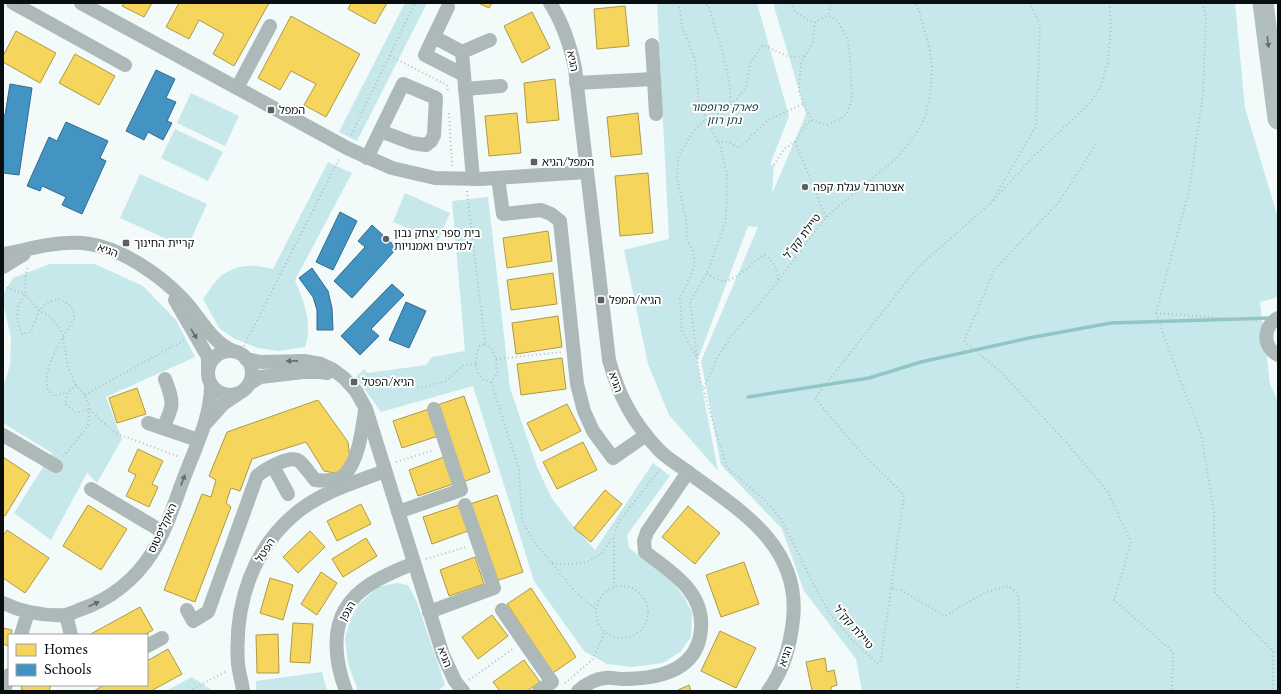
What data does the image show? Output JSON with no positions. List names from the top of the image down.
{
  "streets": {
    "street": [
      "הגיא",
      "האקליפטוס",
      "הפטל",
      "הגפן"
    ],
    "path": ["טיילת קק\"ל"]
  },
  "crossings": [
    ["הגיא", "האקליפטוס"],
    ["הגיא", "הפטל"],
    ["הגיא", "הגפן"]
  ],
  "one_way": ["האקליפטוס"],
  "parks": ["פארק פרופסור נתן רוזן"],
  "places": {
    "transit": [
      "המפל",
      "המפל/הגיא",
      "קריית החינוך",
      "הגיא/המפל",
      "הגיא/הפטל"
    ],
    "other": ["אצטרובל עגלת קפה", "בית ספר יצחק נבון למדעים ואמנויות"]
  },
  "legend": ["Homes", "Schools"]
}
